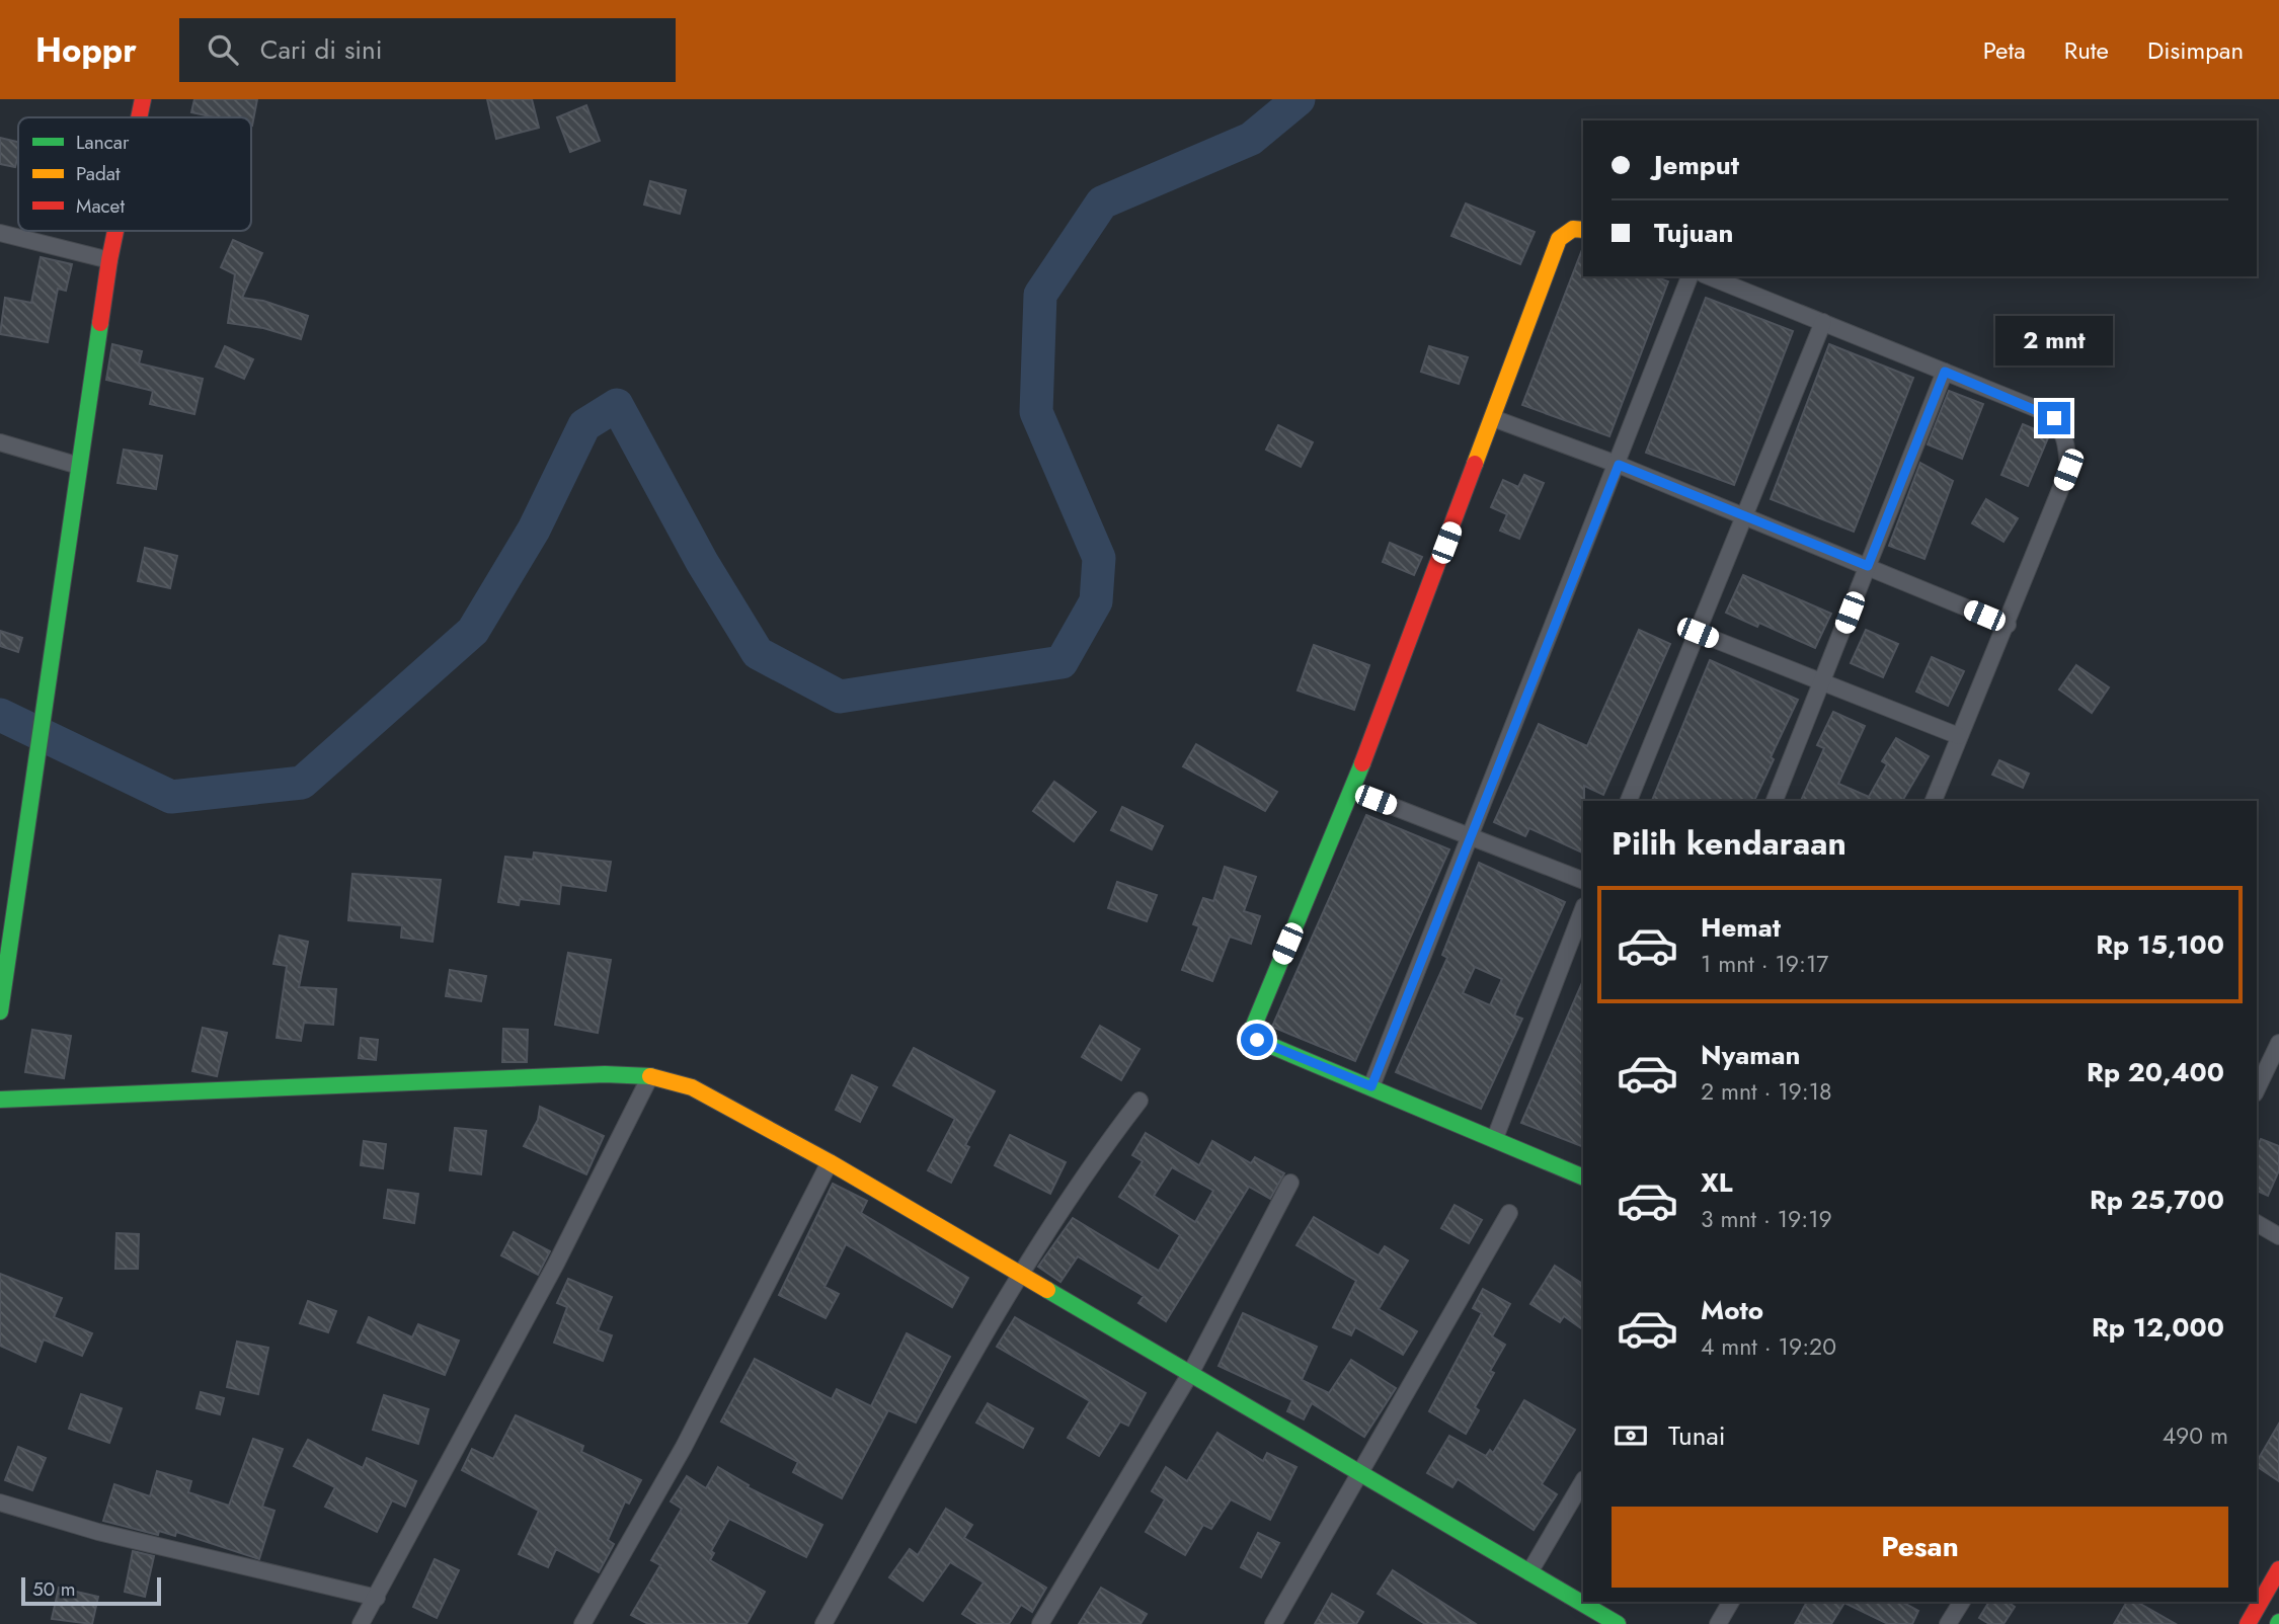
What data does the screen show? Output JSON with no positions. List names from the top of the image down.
{
  "legend": ["Lancar", "Padat", "Macet"],
  "scale_bar": "50 m",
  "page": {
    "header": "Hoppr",
    "search": "Cari di sini",
    "nav": ["Peta", "Rute", "Disimpan"],
    "banner": ["Jemput", "Tujuan"],
    "bubble": "2 mnt",
    "heading": "Pilih kendaraan",
    "list": [
      {
        "name": "Hemat",
        "note": "1 mnt · 19:17",
        "value": "Rp 15,100"
      },
      {
        "name": "Nyaman",
        "note": "2 mnt · 19:18",
        "value": "Rp 20,400"
      },
      {
        "name": "XL",
        "note": "3 mnt · 19:19",
        "value": "Rp 25,700"
      },
      {
        "name": "Moto",
        "note": "4 mnt · 19:20",
        "value": "Rp 12,000"
      }
    ],
    "pay": ["Tunai", "490 m"],
    "buttons": "Pesan",
    "scale": "50 m"
  }
}
